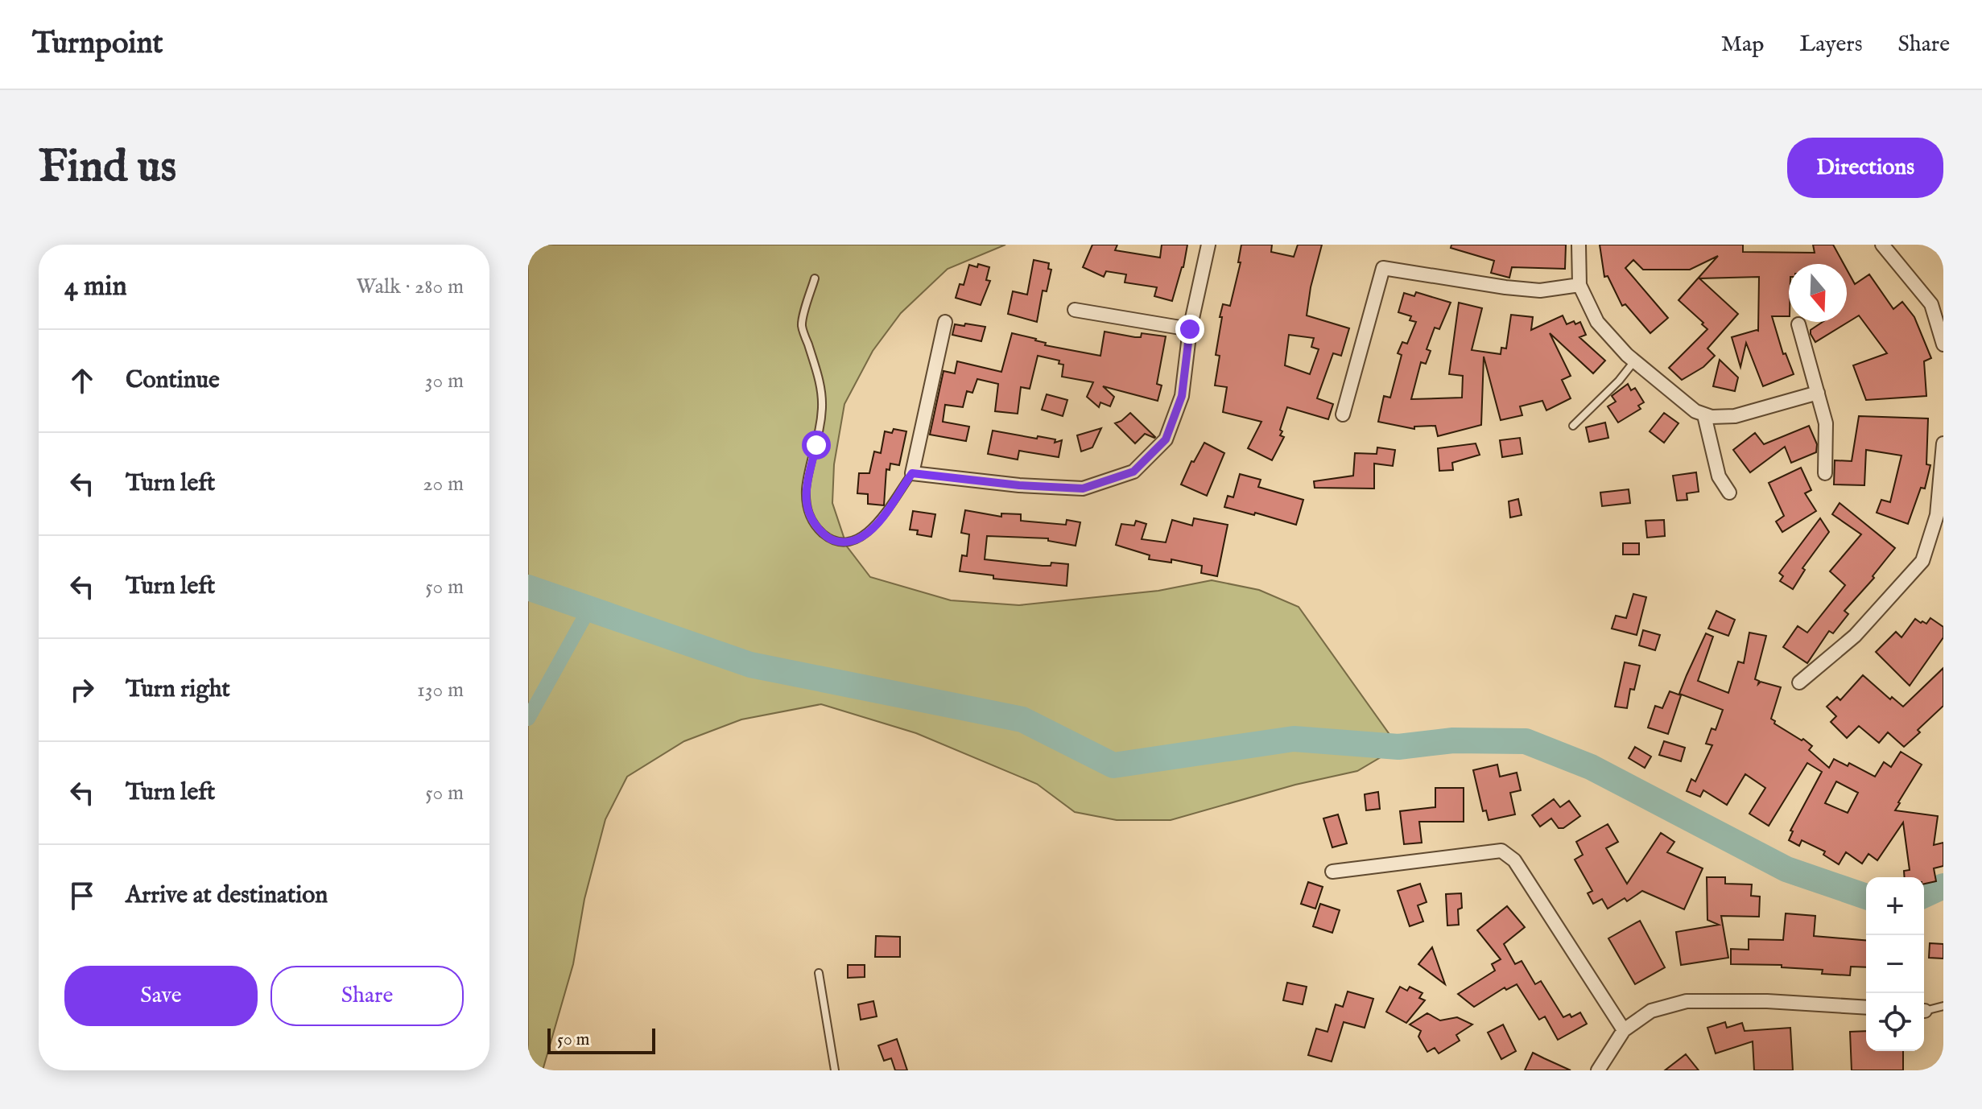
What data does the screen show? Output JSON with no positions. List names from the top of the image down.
{
  "scale_bar": "50 m",
  "north": "bottom",
  "page": {
    "header": "Turnpoint",
    "nav": ["Map", "Layers", "Share"],
    "buttons": [
      "Directions",
      ["Save", "Share"]
    ],
    "title": "Find us",
    "heading": ["4 min", "Walk · 280 m"],
    "list": [
      ["Continue", "30 m"],
      ["Turn left", "20 m"],
      ["Turn left", "50 m"],
      ["Turn right", "130 m"],
      ["Turn left", "50 m"],
      "Arrive at destination"
    ],
    "map_buttons": ["+", "−"],
    "scale": "50 m"
  }
}
